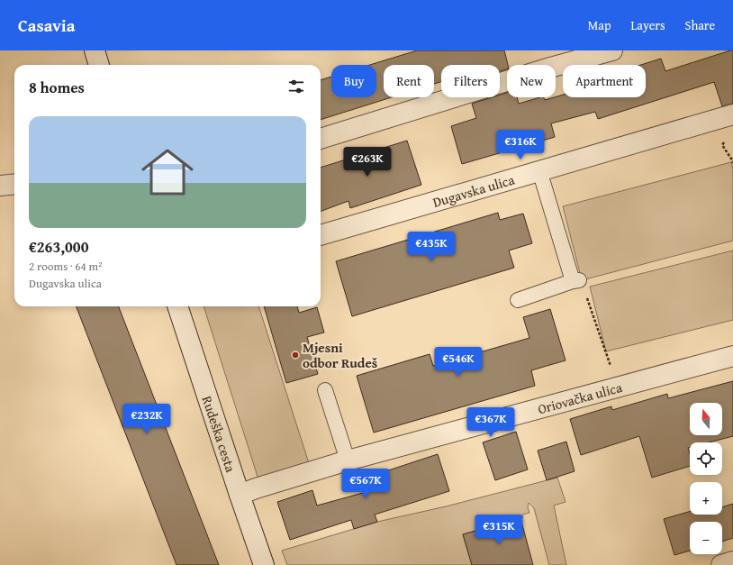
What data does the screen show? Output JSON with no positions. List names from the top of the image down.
{
  "streets": {
    "street": ["Dugavska ulica", "Oriovačka ulica", "Rudeška cesta"]
  },
  "crossings": [
    ["Oriovačka ulica", "Rudeška cesta"]
  ],
  "places": ["Mjesni odbor Rudeš"],
  "north": "top",
  "page": {
    "header": "Casavia",
    "nav": ["Map", "Layers", "Share"],
    "chip": [
      "Buy",
      "Rent",
      "Filters",
      "New",
      "Apartment"
    ],
    "heading": "8 homes",
    "list": [
      {
        "name": "€263,000",
        "note": "2 rooms · 64 m² · Dugavska ulica"
      }
    ],
    "price": [
      "€316K",
      "€263K",
      "€435K",
      "€546K",
      "€232K",
      "€367K",
      "€567K",
      "€315K"
    ],
    "map_buttons": ["+", "−"]
  }
}
